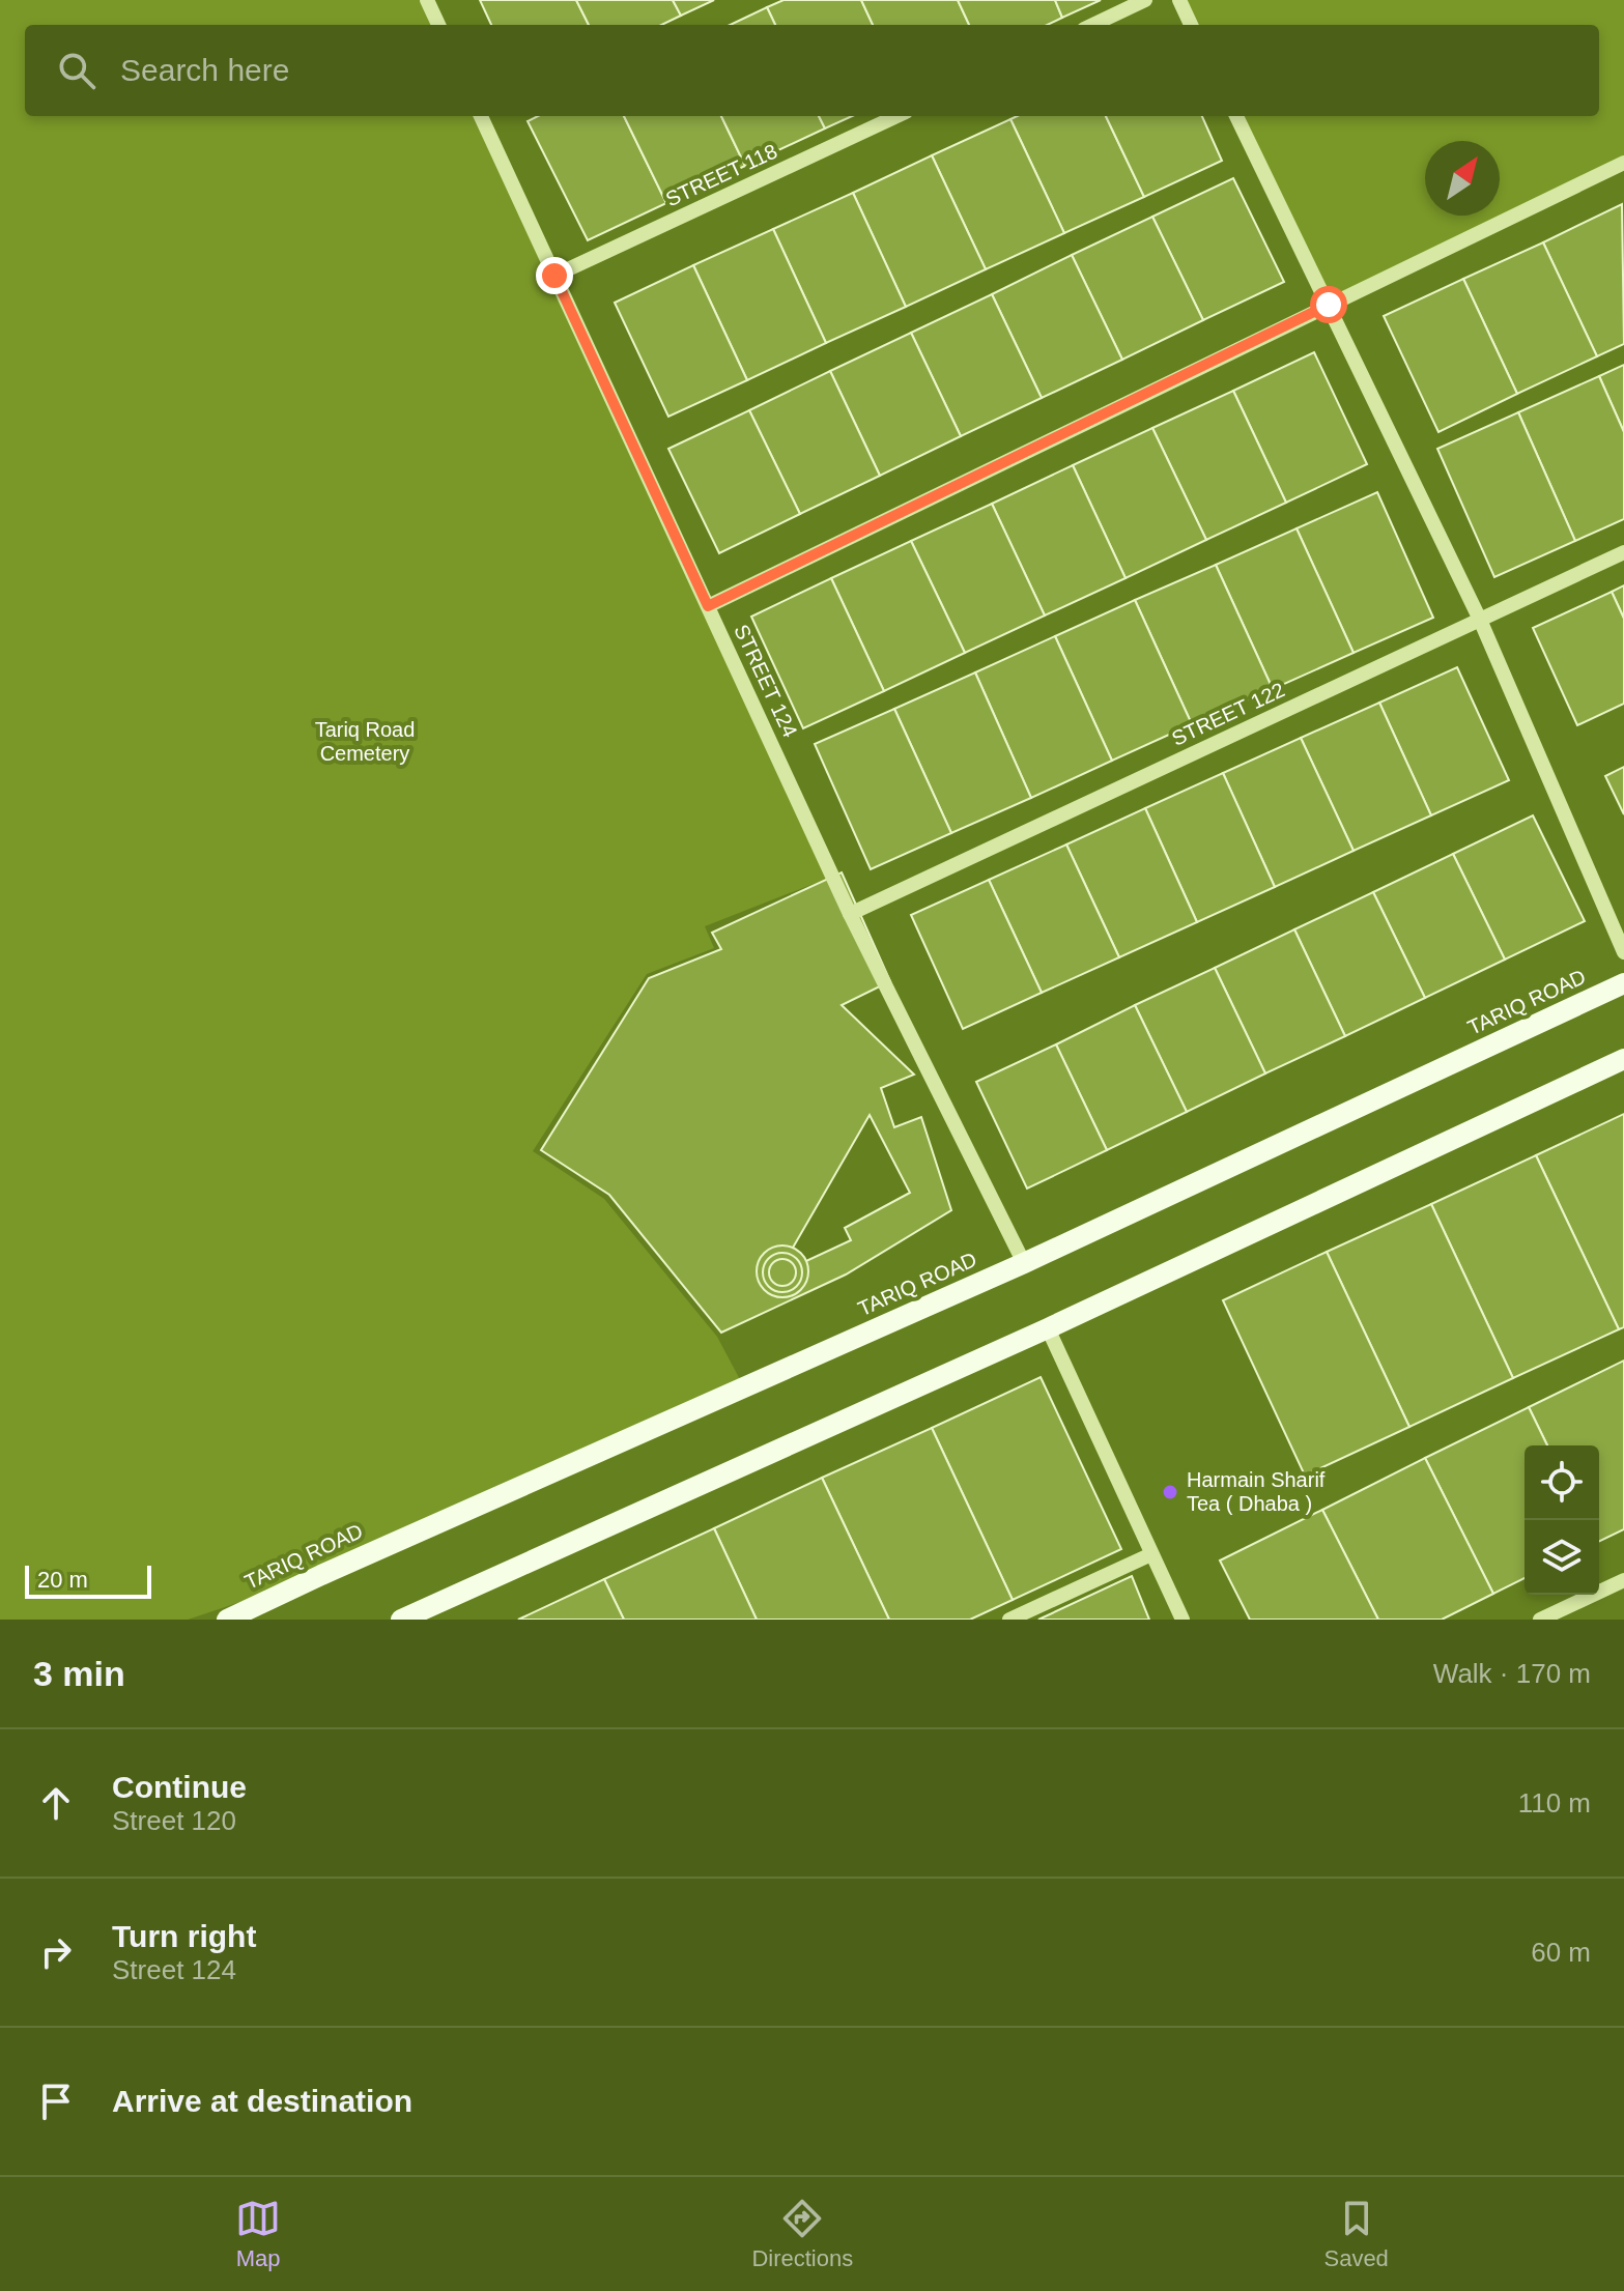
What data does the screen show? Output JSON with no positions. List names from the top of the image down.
{
  "streets": {
    "main road": ["TARIQ ROAD"],
    "street": ["STREET 118", "STREET 124", "STREET 122"]
  },
  "crossings": [
    ["STREET 118", "STREET 124"],
    ["STREET 124", "STREET 122"],
    ["STREET 124", "TARIQ ROAD"]
  ],
  "parks": ["Tariq Road Cemetery"],
  "places": ["Harmain Sharif Tea ( Dhaba )"],
  "scale_bar": "20 m",
  "north": "top right",
  "page": {
    "search": "Search here",
    "scale": "20 m",
    "heading": ["3 min", "Walk · 170 m"],
    "list": [
      ["Continue", "Street 120", "110 m"],
      ["Turn right", "Street 124", "60 m"],
      "Arrive at destination"
    ],
    "nav": ["Map", "Directions", "Saved"]
  }
}
